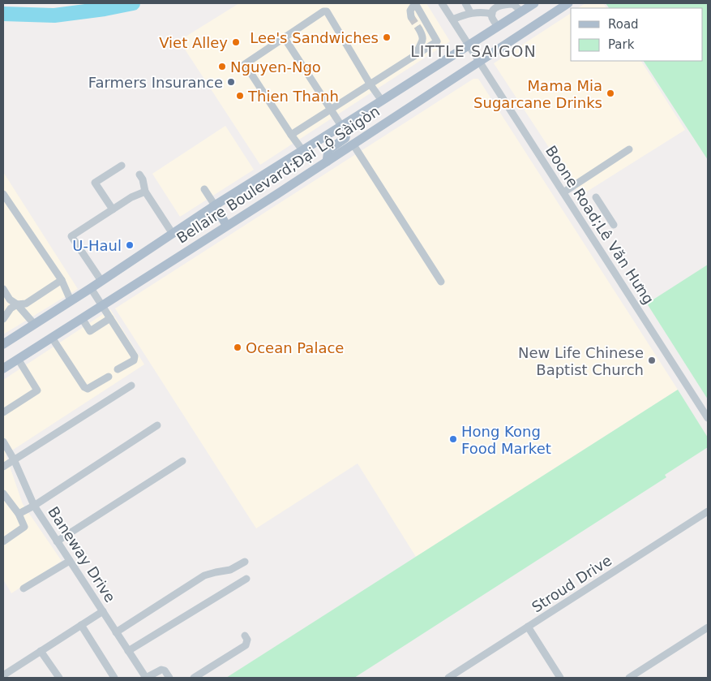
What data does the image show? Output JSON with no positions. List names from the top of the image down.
{
  "streets": {
    "main road": ["Bellaire Boulevard;Đại Lộ Sàigòn"],
    "street": ["Boone Road;Lê Văn Hưng", "Baneway Drive", "Stroud Drive"]
  },
  "crossings": [
    ["Bellaire Boulevard;Đại Lộ Sàigòn", "Boone Road;Lê Văn Hưng"]
  ],
  "districts": ["LITTLE SAIGON"],
  "places": [
    "Lee's Sandwiches",
    "Viet Alley",
    "Nguyen-Ngo",
    "Farmers Insurance",
    "Mama Mia Sugarcane Drinks",
    "Thien Thanh",
    "U-Haul",
    "Ocean Palace",
    "New Life Chinese Baptist Church",
    "Hong Kong Food Market"
  ],
  "legend": ["Road", "Park"]
}
